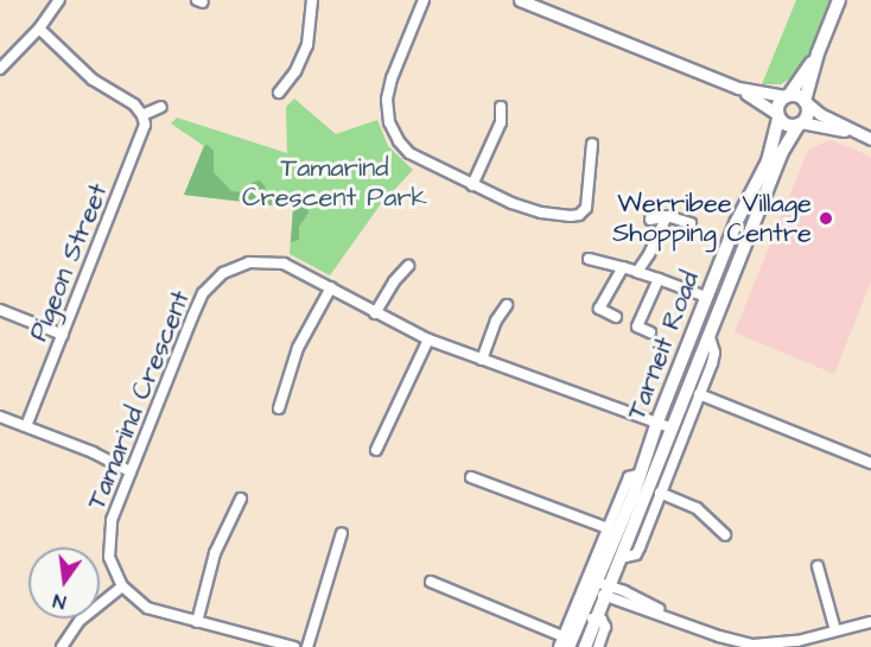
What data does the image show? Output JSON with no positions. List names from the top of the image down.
{
  "streets": {
    "main road": ["Tarneit Road"],
    "street": ["Pigeon Street", "Tamarind Crescent"]
  },
  "crossings": [
    ["Tarneit Road", "Tamarind Crescent"]
  ],
  "parks": ["Tamarind Crescent Park"],
  "places": ["Werribee Village Shopping Centre"],
  "north": "bottom"
}
